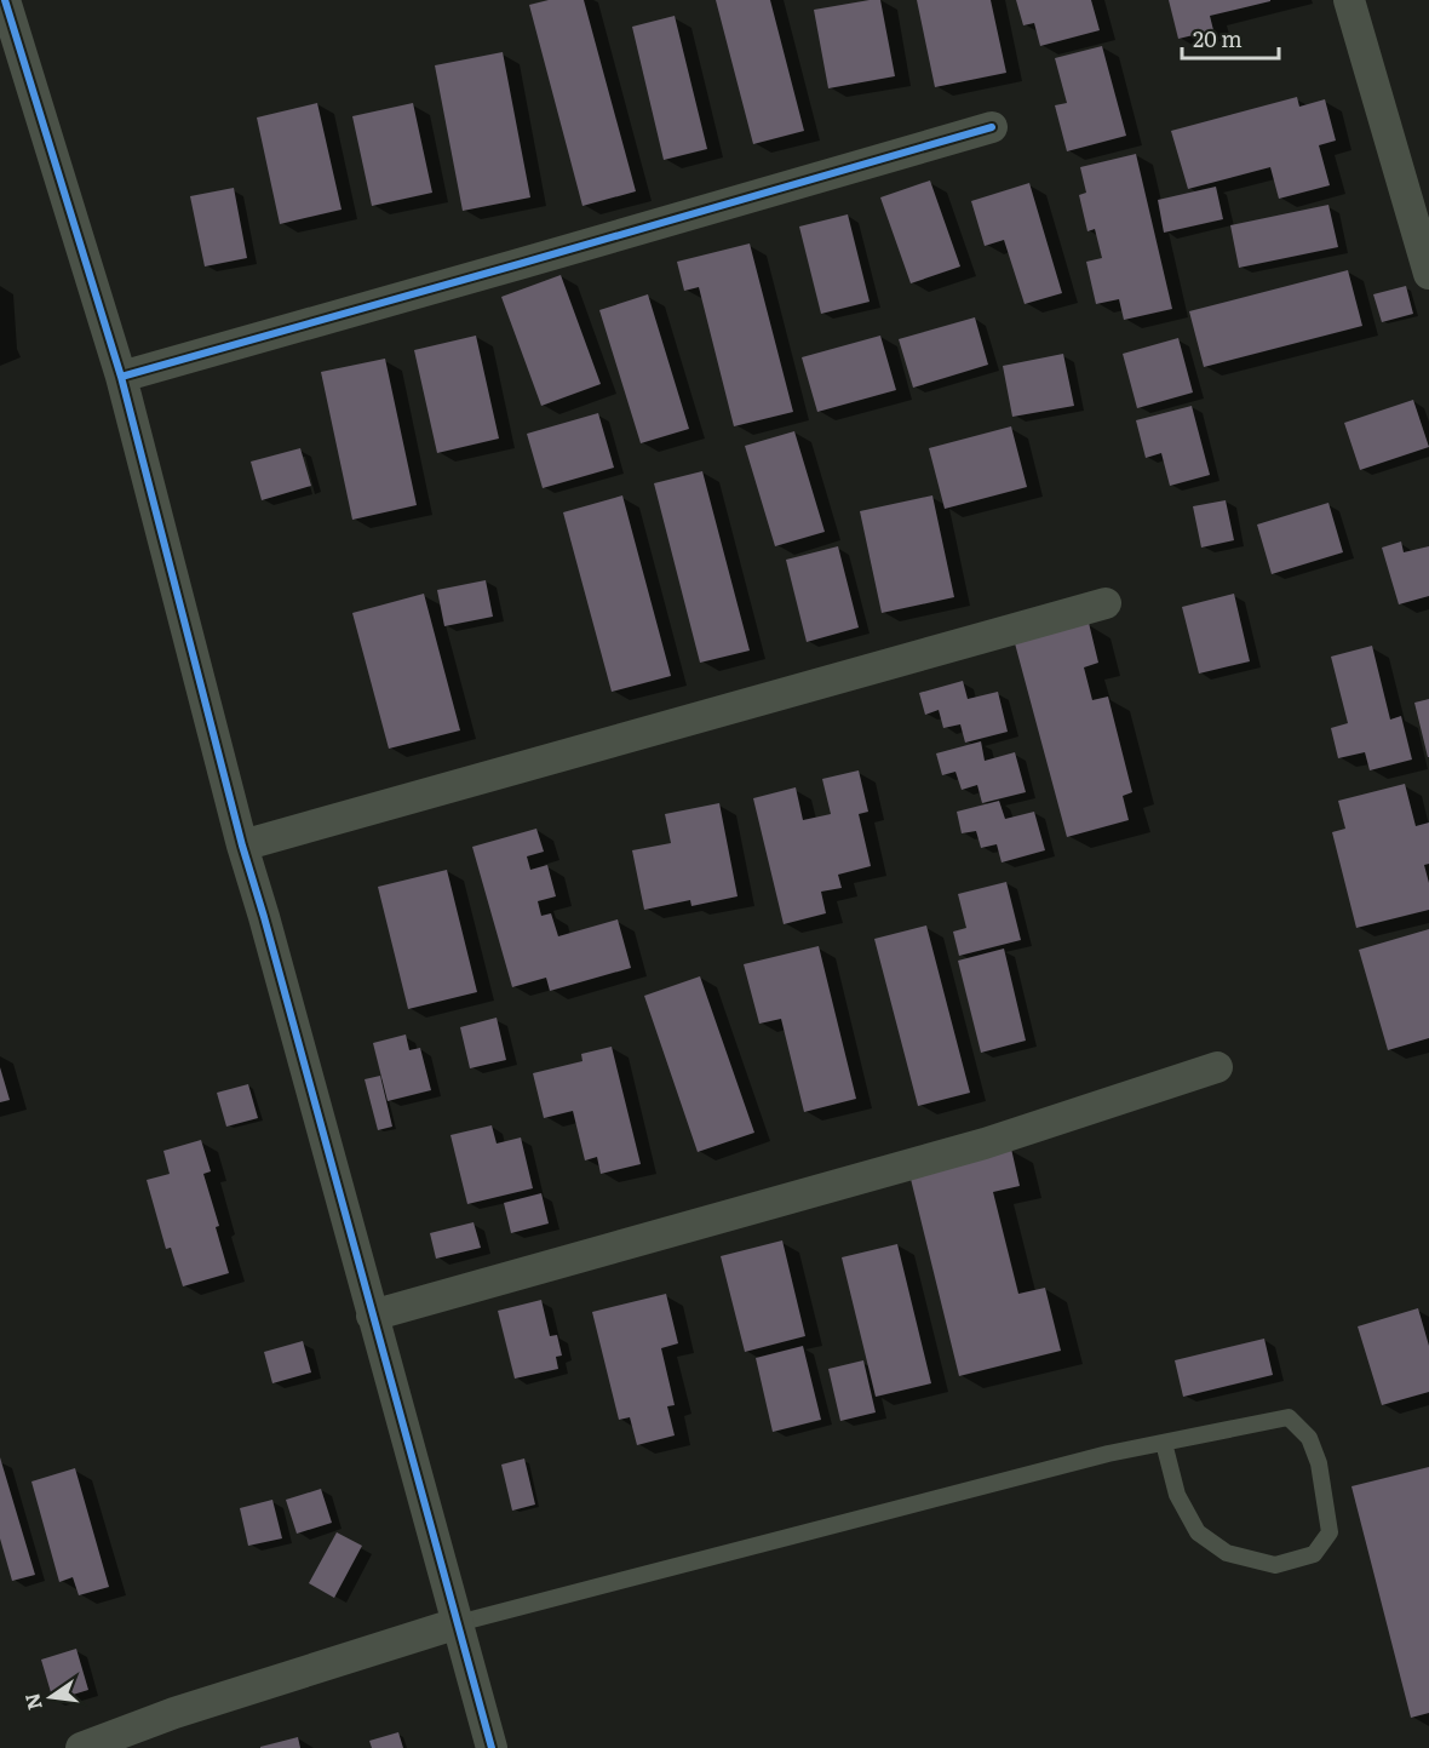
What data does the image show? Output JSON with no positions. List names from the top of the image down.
{
  "scale_bar": "20 m",
  "north": "left"
}
